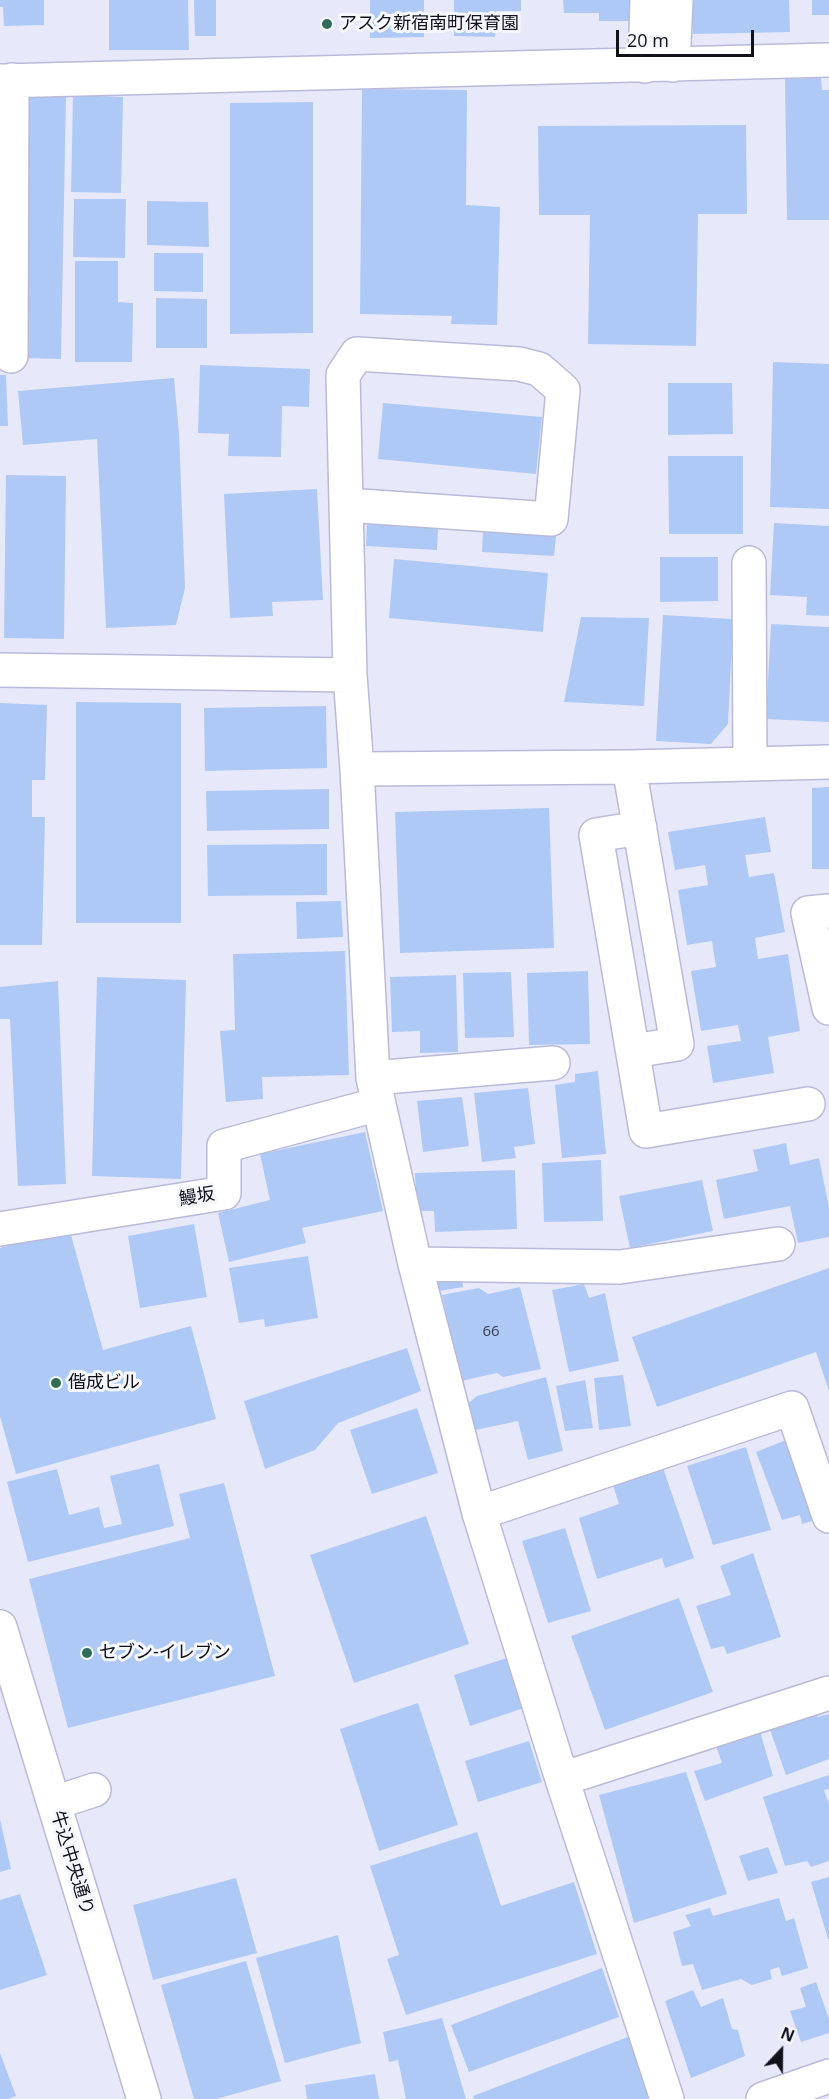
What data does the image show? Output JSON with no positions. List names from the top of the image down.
{
  "streets": {
    "street": ["鰻坂", "牛込中央通り"]
  },
  "places": ["アスク新宿南町保育園", "偕成ビル", "セブン-イレブン"],
  "house_numbers": ["66"],
  "scale_bar": "20 m",
  "north": "top"
}
